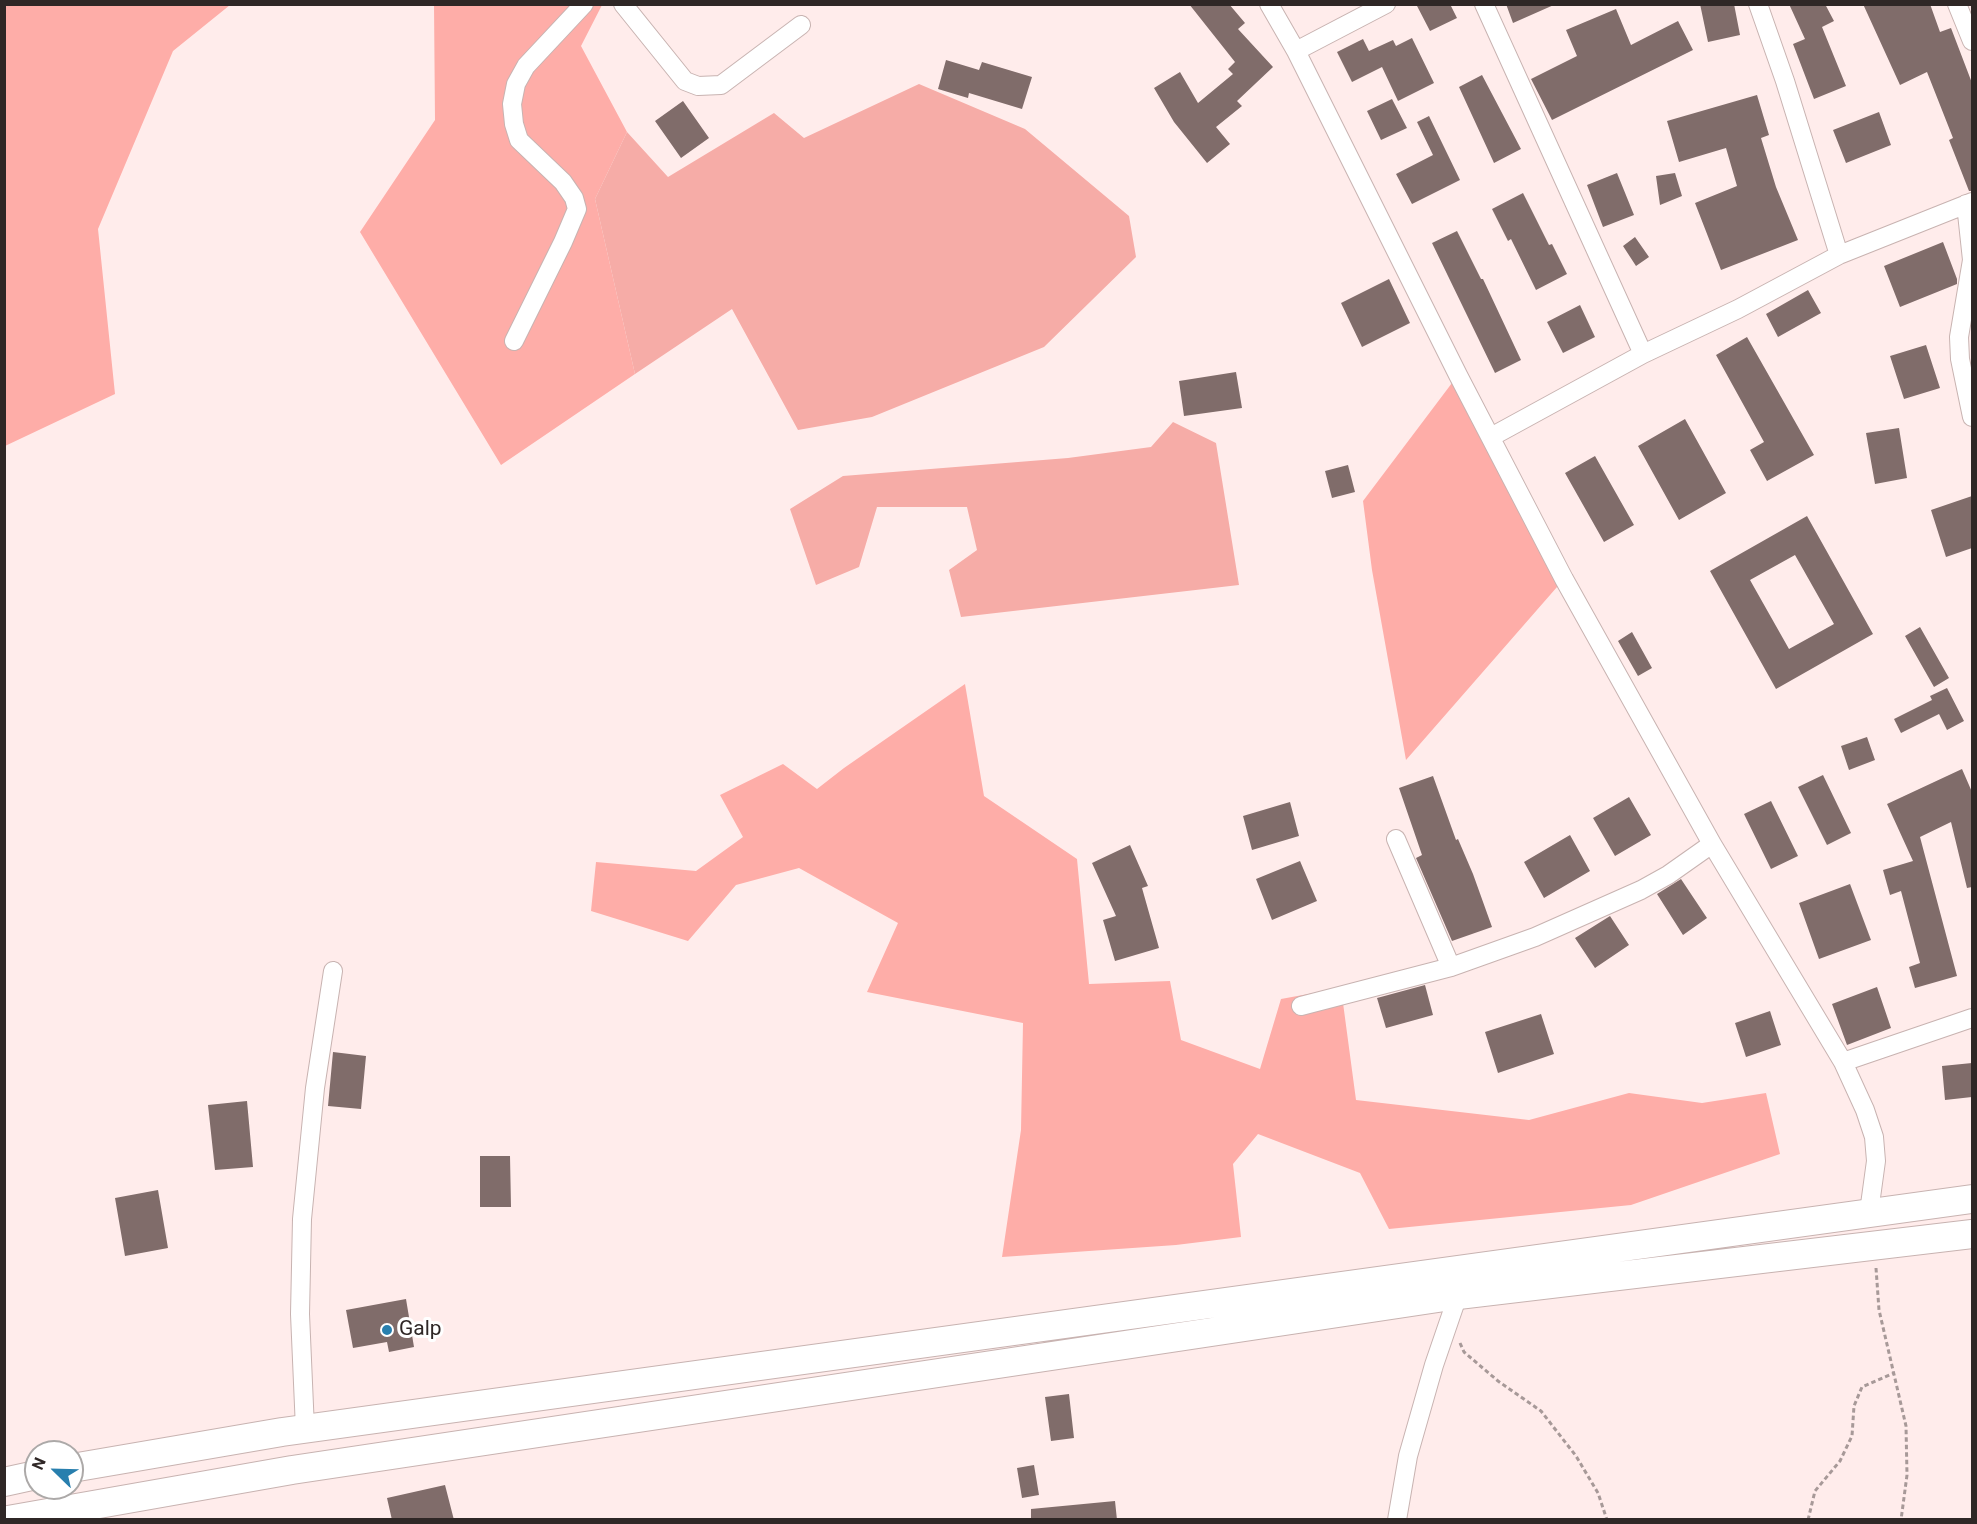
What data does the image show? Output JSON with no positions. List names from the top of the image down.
{
  "places": ["Galp"],
  "north": "top left"
}
